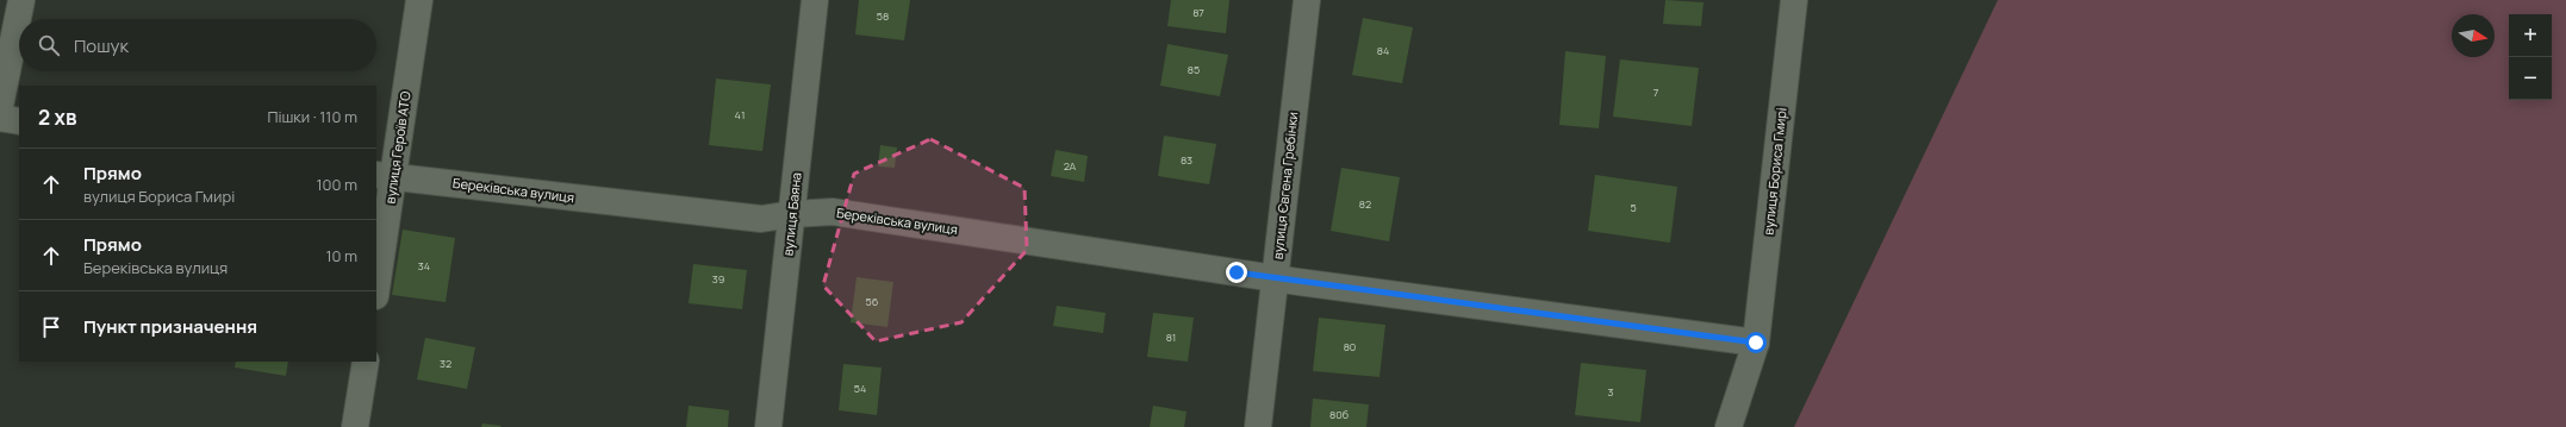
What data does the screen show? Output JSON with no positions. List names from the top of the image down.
{
  "streets": {
    "street": [
      "вулиця Героїв АТО",
      "вулиця Бориса Гмирі",
      "вулиця Євгена Гребінки",
      "Береківська вулиця",
      "вулиця Баяна"
    ]
  },
  "crossings": [
    ["вулиця Героїв АТО", "Береківська вулиця"],
    ["вулиця Євгена Гребінки", "Береківська вулиця"],
    ["Береківська вулиця", "вулиця Баяна"]
  ],
  "house_numbers": [
    "87",
    "58",
    "84",
    "85",
    "7",
    "41",
    "83",
    "2А",
    "82",
    "5",
    "34",
    "39",
    "56",
    "81",
    "80",
    "32",
    "54",
    "3",
    "80б"
  ],
  "north": "right",
  "page": {
    "map_buttons": ["+", "−"],
    "search": "Пошук",
    "heading": ["2 хв", "Пішки · 110 m"],
    "list": [
      ["Прямо", "вулиця Бориса Гмирі", "100 m"],
      ["Прямо", "Береківська вулиця", "10 m"],
      "Пункт призначення"
    ]
  }
}
